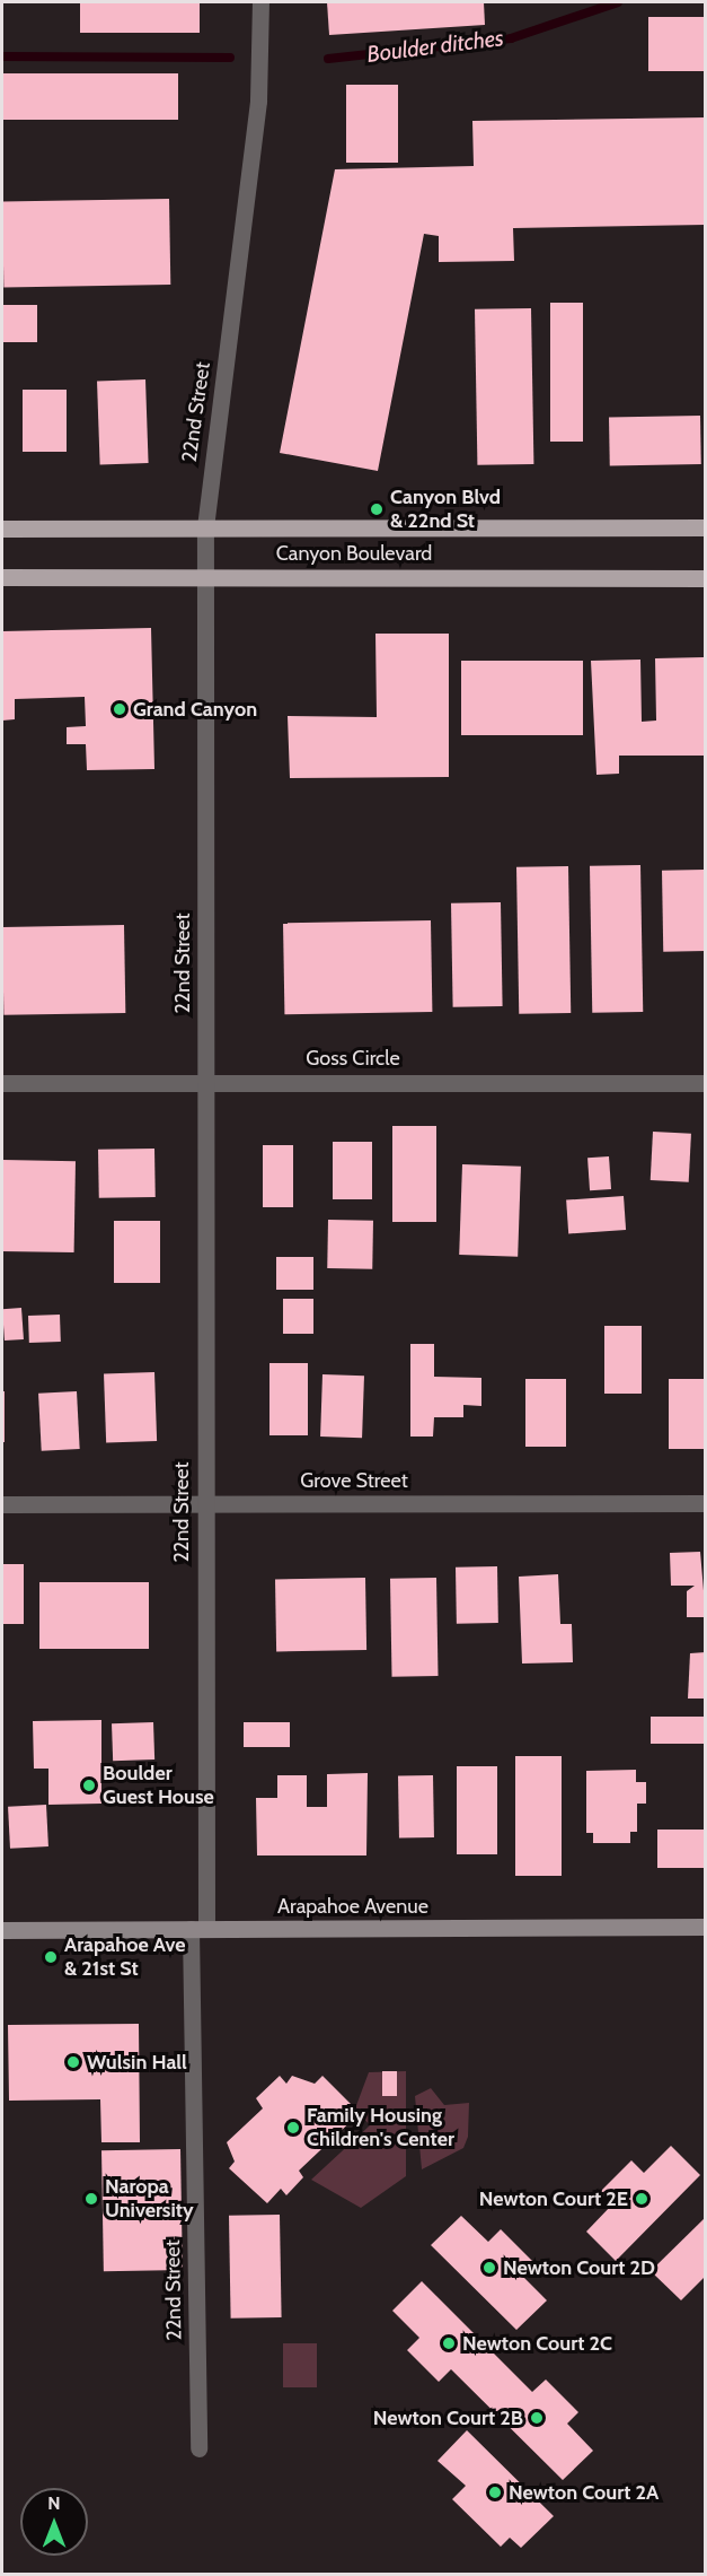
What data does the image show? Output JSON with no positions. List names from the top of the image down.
{
  "streets": {
    "main road": ["Canyon Boulevard", "Arapahoe Avenue"],
    "street": ["22nd Street", "Goss Circle", "Grove Street"]
  },
  "crossings": [
    ["22nd Street", "Canyon Boulevard"],
    ["22nd Street", "Goss Circle"],
    ["22nd Street", "Grove Street"],
    ["22nd Street", "Arapahoe Avenue"]
  ],
  "water": ["Boulder ditches"],
  "places": [
    "Canyon Blvd & 22nd St",
    "Grand Canyon",
    "Boulder Guest House",
    "Arapahoe Ave & 21st St",
    "Wulsin Hall",
    "Family Housing Children's Center",
    "Naropa University",
    "Newton Court 2E",
    "Newton Court 2D",
    "Newton Court 2C",
    "Newton Court 2B",
    "Newton Court 2A"
  ],
  "north": "top"
}
